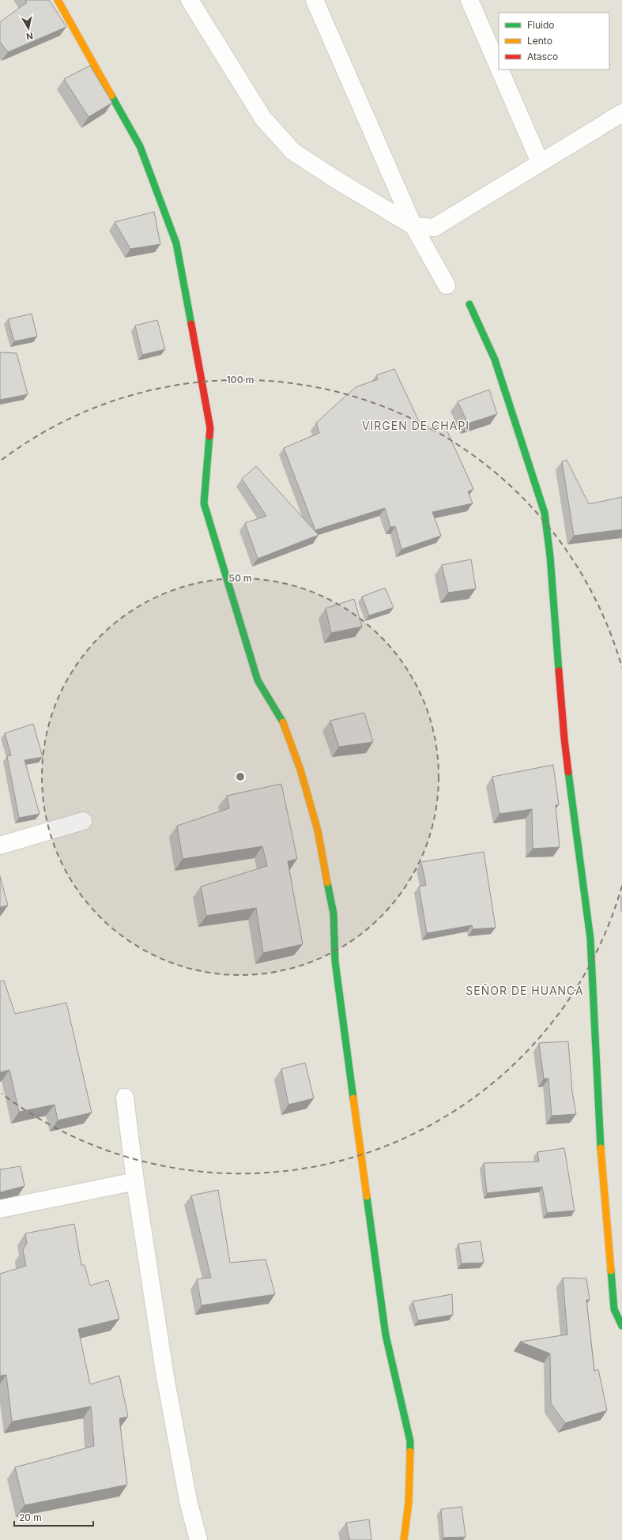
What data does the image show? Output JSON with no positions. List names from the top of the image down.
{
  "districts": ["VIRGEN DE CHAPI", "SEÑOR DE HUANCA"],
  "legend": ["Fluido", "Lento", "Atasco"],
  "scale_bar": "20 m",
  "north": "bottom",
  "rings": ["100 m", "50 m"]
}
